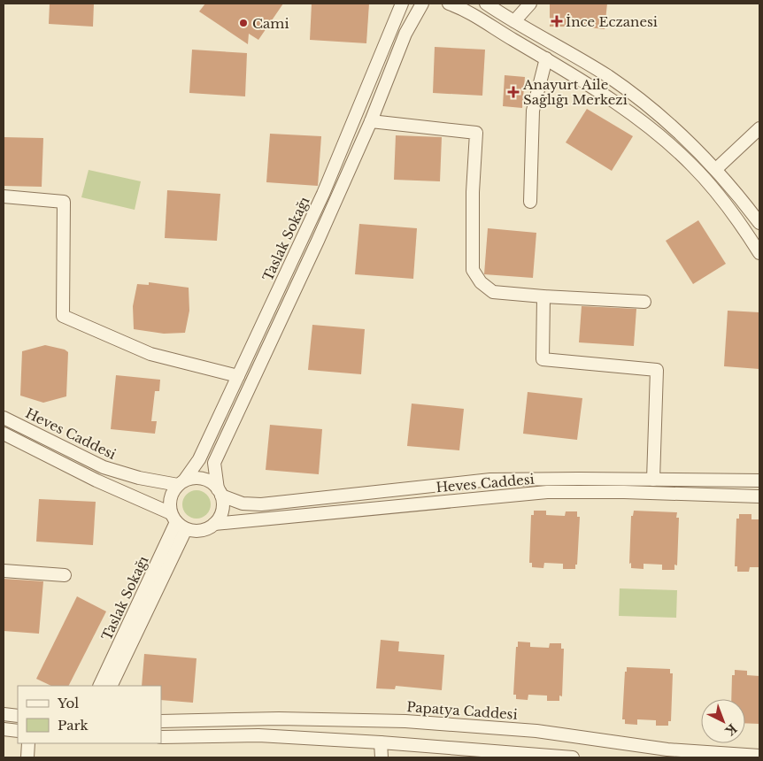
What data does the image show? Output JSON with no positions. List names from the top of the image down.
{
  "streets": {
    "street": ["Taslak Sokağı", "Heves Caddesi", "Papatya Caddesi"]
  },
  "crossings": [
    ["Taslak Sokağı", "Heves Caddesi"]
  ],
  "places": {
    "health": ["İnce Eczanesi", "Anayurt Aile Sağlığı Merkezi"],
    "other": ["Cami"]
  },
  "legend": ["Yol", "Park"],
  "north": "bottom right"
}
